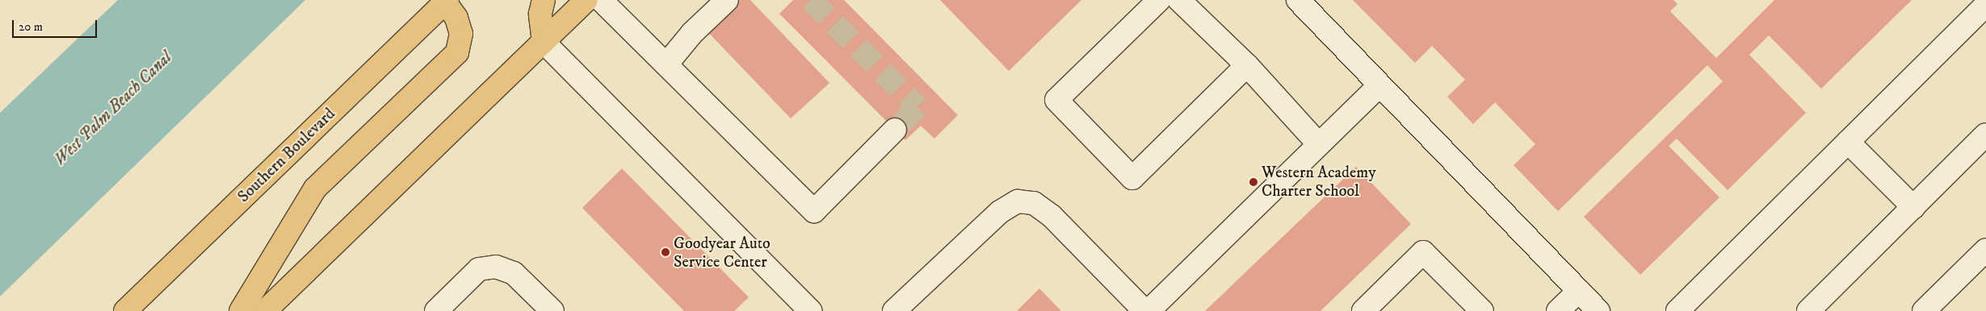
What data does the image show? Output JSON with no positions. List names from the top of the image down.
{
  "streets": {
    "highway": ["Southern Boulevard"]
  },
  "water": ["West Palm Beach Canal"],
  "places": ["Western Academy Charter School", "Goodyear Auto Service Center"],
  "scale_bar": "20 m"
}
